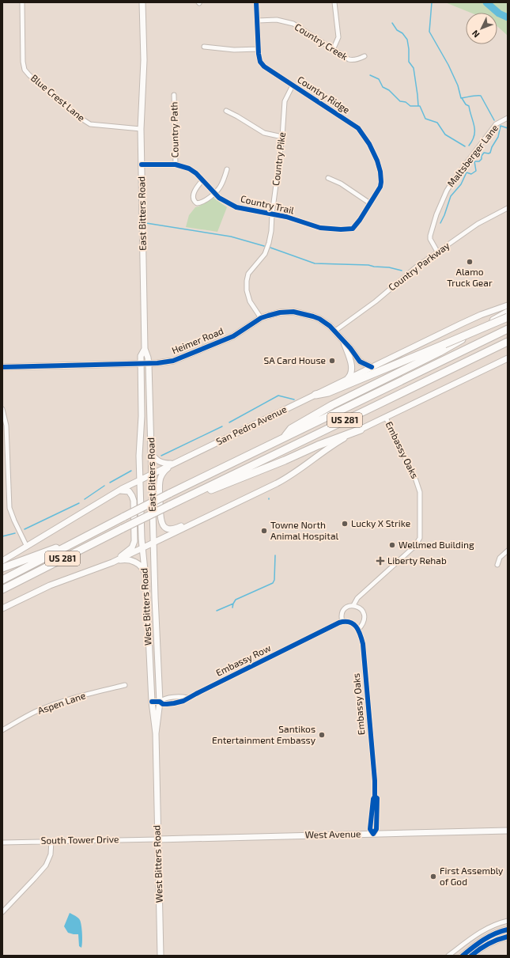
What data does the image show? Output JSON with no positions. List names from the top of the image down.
{
  "streets": {
    "highway": ["US 281"],
    "main road": [
      "East Bitters Road",
      "Heimer Road",
      "San Pedro Avenue",
      "West Bitters Road",
      "West Avenue"
    ],
    "street": [
      "Country Creek",
      "Country Ridge",
      "Blue Crest Lane",
      "Country Path",
      "Maltsberger Lane",
      "Country Pike",
      "Country Trail",
      "Country Parkway",
      "Embassy Oaks",
      "Embassy Row",
      "Aspen Lane",
      "South Tower Drive"
    ]
  },
  "crossings": [
    ["Country Creek", "Country Ridge"],
    ["Country Ridge", "Country Pike"],
    ["Country Ridge", "Country Trail"],
    ["Blue Crest Lane", "East Bitters Road"],
    ["Country Path", "Country Trail"],
    ["Maltsberger Lane", "Country Parkway"],
    ["Country Pike", "Country Trail"],
    ["Country Pike", "Heimer Road"],
    ["Country Trail", "East Bitters Road"],
    ["East Bitters Road", "Heimer Road"],
    ["East Bitters Road", "San Pedro Avenue"],
    ["East Bitters Road", "West Bitters Road"],
    ["Country Parkway", "Heimer Road"],
    ["Heimer Road", "San Pedro Avenue"],
    ["San Pedro Avenue", "West Bitters Road"],
    ["Embassy Oaks", "Embassy Row"],
    ["Embassy Oaks", "West Avenue"],
    ["West Bitters Road", "Embassy Row"],
    ["West Bitters Road", "West Avenue"],
    ["West Bitters Road", "South Tower Drive"],
    ["West Avenue", "South Tower Drive"]
  ],
  "places": {
    "other": [
      "Alamo Truck Gear",
      "SA Card House",
      "Lucky X Strike",
      "Towne North Animal Hospital",
      "Wellmed Building",
      "Santikos Entertainment Embassy",
      "First Assembly of God"
    ],
    "health": ["Liberty Rehab"]
  },
  "north": "bottom left"
}
